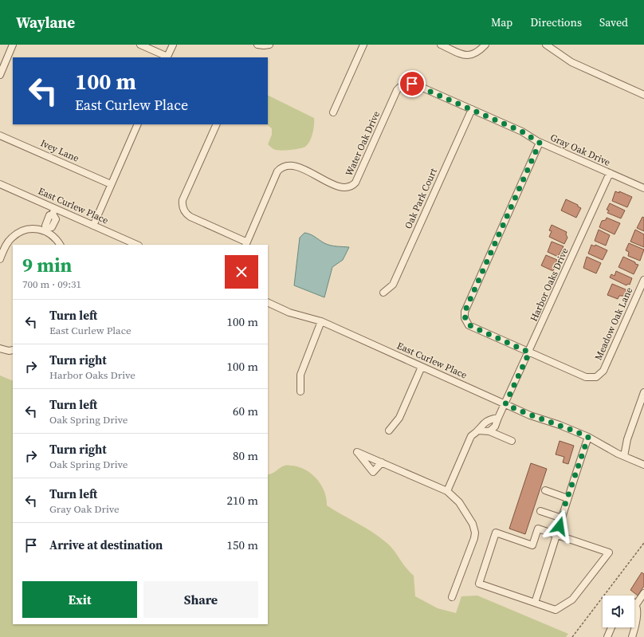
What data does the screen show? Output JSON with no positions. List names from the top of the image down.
{
  "streets": {
    "street": [
      "Water Oak Drive",
      "Gray Oak Drive",
      "Ivey Lane",
      "Oak Park Court",
      "East Curlew Place",
      "Harbor Oaks Drive",
      "Meadow Oak Lane"
    ]
  },
  "crossings": [
    ["Water Oak Drive", "Gray Oak Drive"],
    ["Gray Oak Drive", "Oak Park Court"],
    ["Gray Oak Drive", "Harbor Oaks Drive"],
    ["Gray Oak Drive", "Meadow Oak Lane"],
    ["East Curlew Place", "Harbor Oaks Drive"],
    ["Harbor Oaks Drive", "Meadow Oak Lane"]
  ],
  "page": {
    "header": "Waylane",
    "nav": ["Map", "Directions", "Saved"],
    "turn": ["100 m", "East Curlew Place"],
    "heading": ["9 min", "700 m · 09:31"],
    "list": [
      {
        "name": "Turn left",
        "note": "East Curlew Place",
        "value": "100 m"
      },
      {
        "name": "Turn right",
        "note": "Harbor Oaks Drive",
        "value": "100 m"
      },
      {
        "name": "Turn left",
        "note": "Oak Spring Drive",
        "value": "60 m"
      },
      {
        "name": "Turn right",
        "note": "Oak Spring Drive",
        "value": "80 m"
      },
      {
        "name": "Turn left",
        "note": "Gray Oak Drive",
        "value": "210 m"
      },
      {
        "name": "Arrive at destination",
        "value": "150 m"
      }
    ],
    "buttons": ["Exit", "Share"]
  }
}
